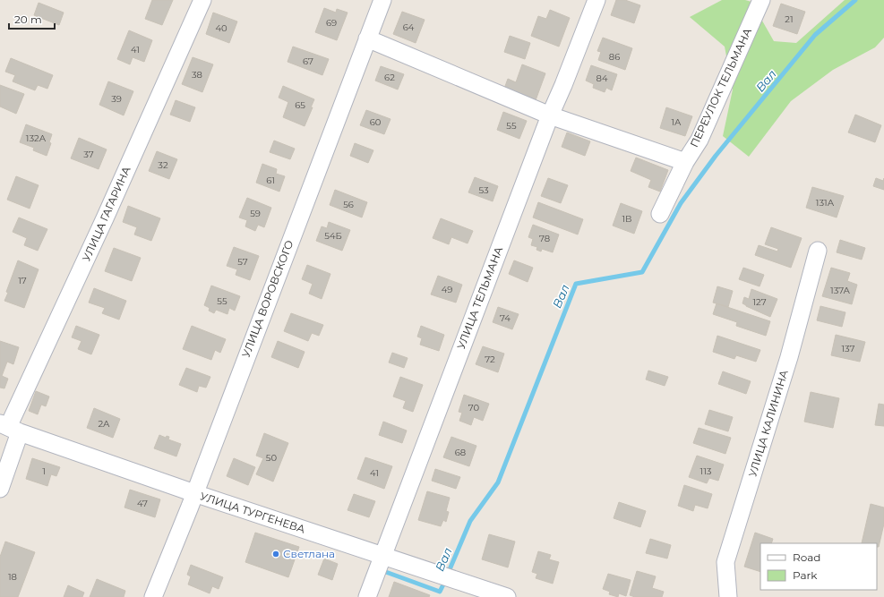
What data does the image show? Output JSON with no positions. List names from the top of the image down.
{
  "streets": {
    "street": [
      "ПЕРЕУЛОК ТЕЛЬМАНА",
      "УЛИЦА ГАГАРИНА",
      "УЛИЦА ТЕЛЬМАНА",
      "УЛИЦА ВОРОВСКОГО",
      "УЛИЦА КАЛИНИНА",
      "УЛИЦА ТУРГЕНЕВА"
    ]
  },
  "crossings": [
    ["УЛИЦА ГАГАРИНА", "УЛИЦА ТУРГЕНЕВА"],
    ["УЛИЦА ТЕЛЬМАНА", "УЛИЦА ТУРГЕНЕВА"],
    ["УЛИЦА ВОРОВСКОГО", "УЛИЦА ТУРГЕНЕВА"]
  ],
  "water": ["Вал"],
  "places": ["Светлана"],
  "house_numbers": [
    "21",
    "69",
    "64",
    "40",
    "41",
    "86",
    "67",
    "38",
    "62",
    "84",
    "39",
    "65",
    "60",
    "1А",
    "55",
    "132А",
    "37",
    "32",
    "61",
    "53",
    "131А",
    "56",
    "59",
    "1В",
    "54Б",
    "78",
    "57",
    "17",
    "49",
    "137А",
    "55",
    "127",
    "74",
    "137",
    "72",
    "70",
    "2А",
    "68",
    "50",
    "1",
    "113",
    "41",
    "47",
    "18"
  ],
  "legend": ["Road", "Park"],
  "scale_bar": "20 m"
}
